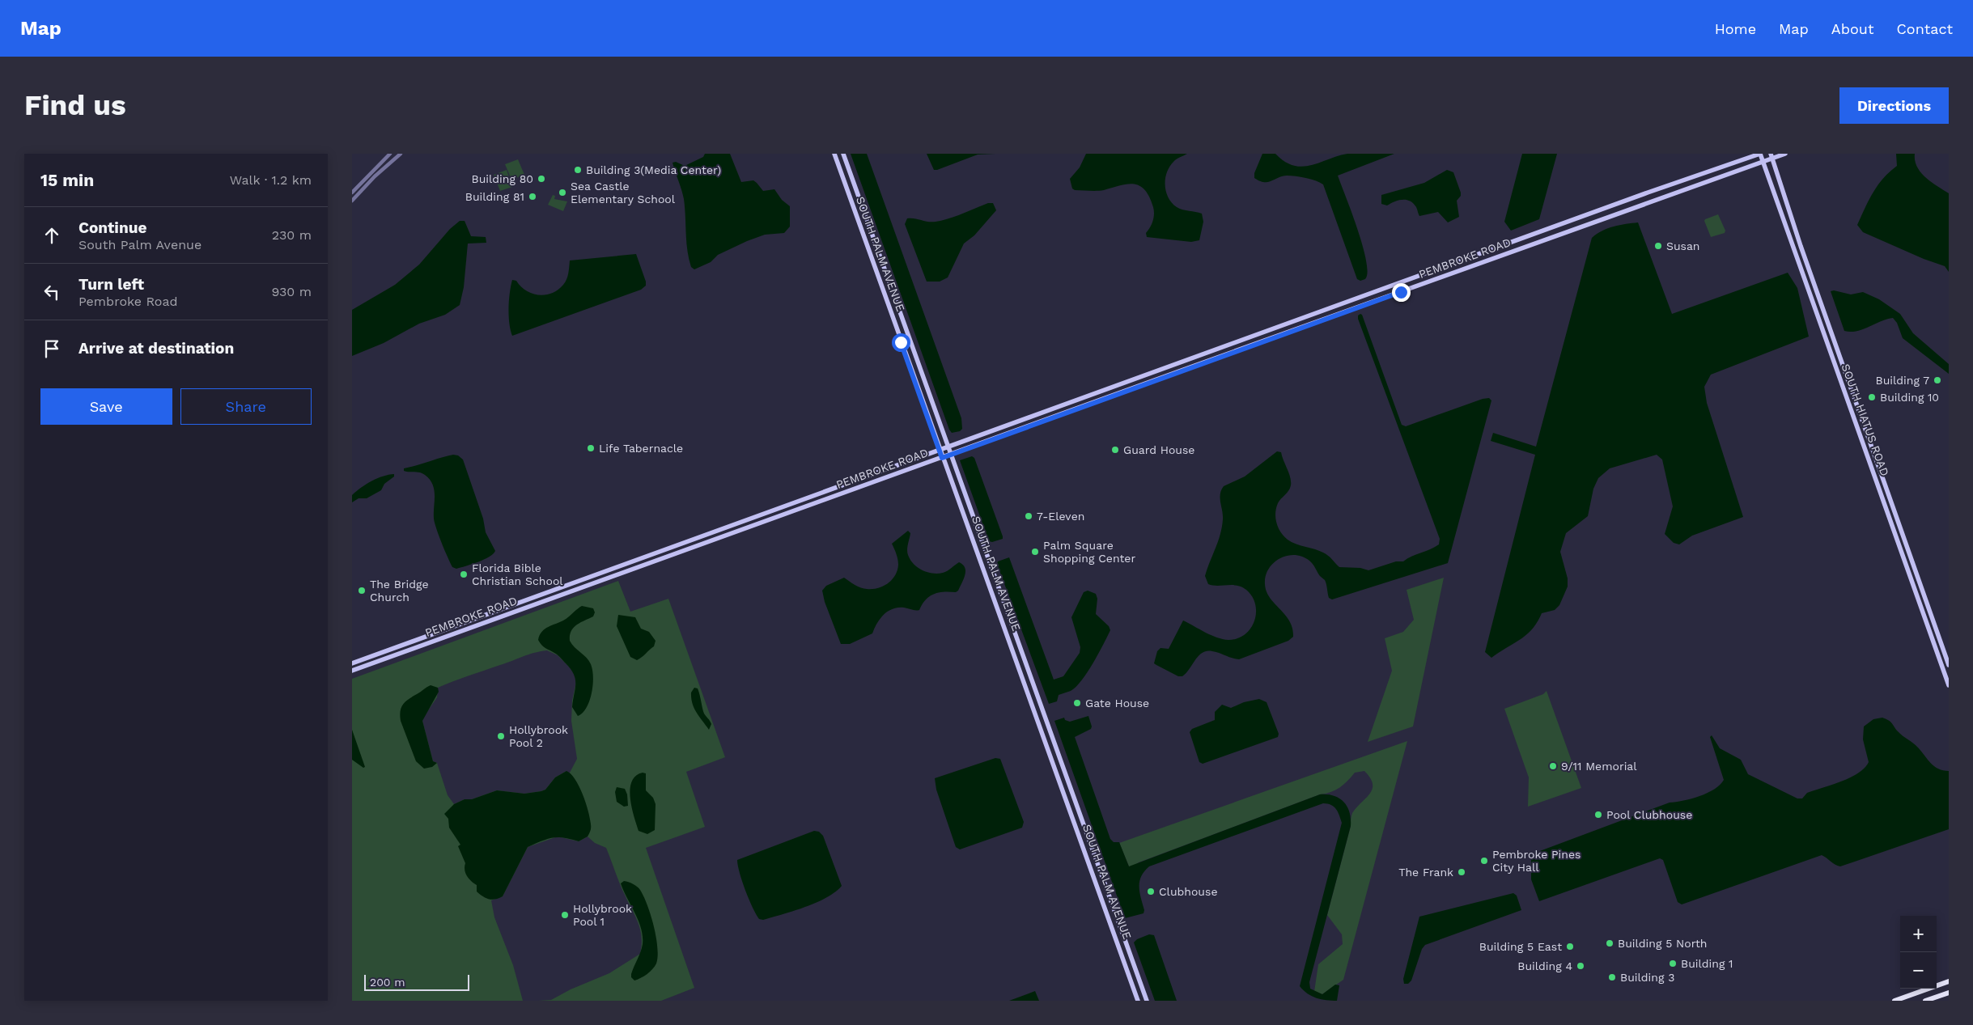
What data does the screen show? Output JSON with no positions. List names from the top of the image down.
{
  "streets": {
    "main road": ["SOUTH PALM AVENUE", "PEMBROKE ROAD", "SOUTH HIATUS ROAD"]
  },
  "crossings": [
    ["SOUTH PALM AVENUE", "PEMBROKE ROAD"],
    ["PEMBROKE ROAD", "SOUTH HIATUS ROAD"]
  ],
  "places": [
    "Building 3(Media Center)",
    "Building 80",
    "Sea Castle Elementary School",
    "Building 81",
    "Susan",
    "Building 7",
    "Building 10",
    "Life Tabernacle",
    "Guard House",
    "7-Eleven",
    "Palm Square Shopping Center",
    "Florida Bible Christian School",
    "The Bridge Church",
    "Gate House",
    "Hollybrook Pool 2",
    "9/11 Memorial",
    "Pool Clubhouse",
    "Pembroke Pines City Hall",
    "The Frank",
    "Clubhouse",
    "Hollybrook Pool 1",
    "Building 5 North",
    "Building 5 East",
    "Building 1",
    "Building 4",
    "Building 3"
  ],
  "scale_bar": "200 m",
  "page": {
    "header": "Map",
    "nav": [
      "Home",
      "Map",
      "About",
      "Contact"
    ],
    "buttons": [
      "Directions",
      ["Save", "Share"]
    ],
    "title": "Find us",
    "heading": ["15 min", "Walk · 1.2 km"],
    "list": [
      ["Continue", "South Palm Avenue", "230 m"],
      ["Turn left", "Pembroke Road", "930 m"],
      "Arrive at destination"
    ],
    "map_buttons": ["+", "−"],
    "scale": "200 m"
  }
}
